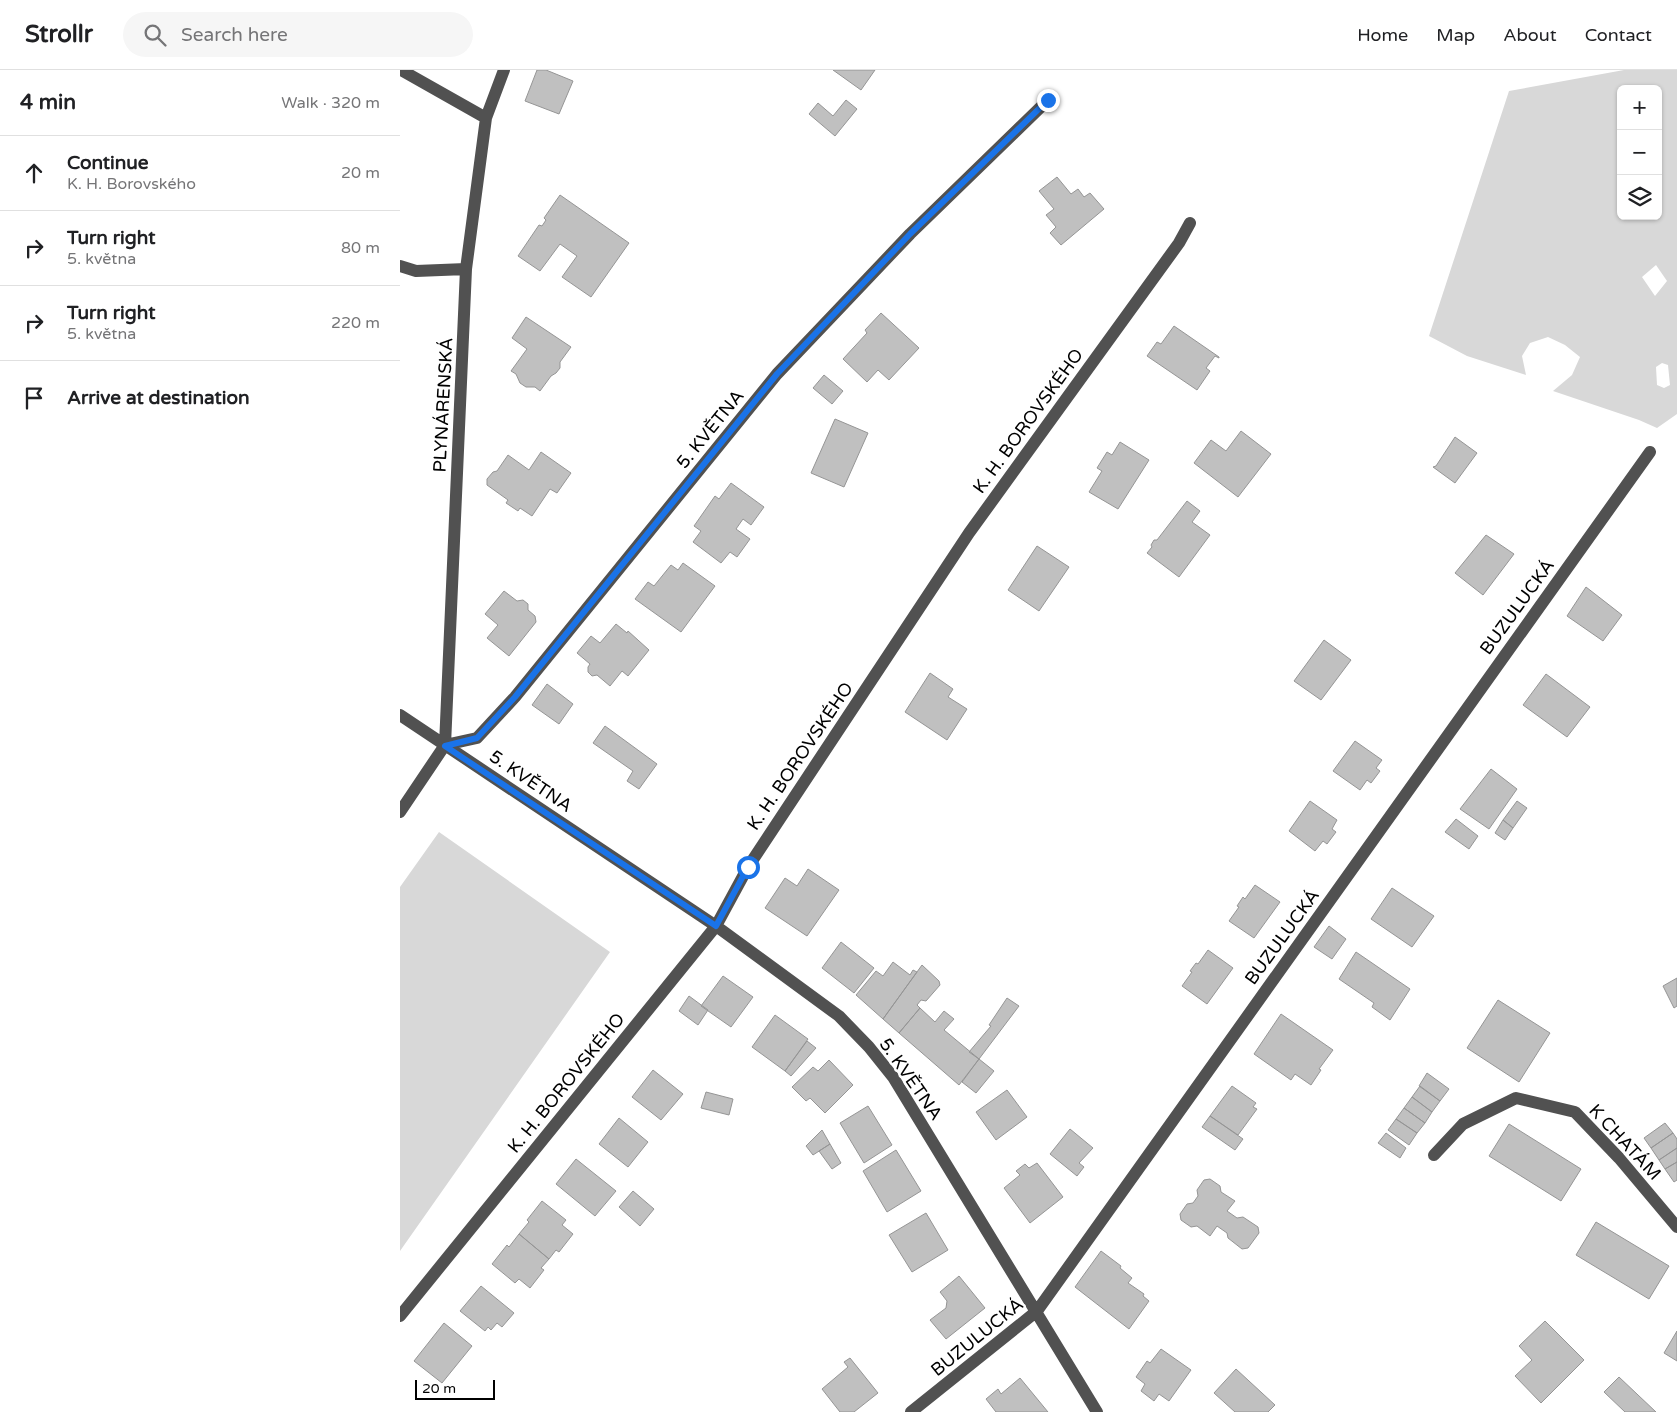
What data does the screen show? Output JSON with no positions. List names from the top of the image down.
{
  "streets": {
    "street": [
      "PLYNÁRENSKÁ",
      "K. H. BOROVSKÉHO",
      "5. KVĚTNA",
      "BUZULUCKÁ",
      "K CHATÁM"
    ]
  },
  "crossings": [
    ["PLYNÁRENSKÁ", "5. KVĚTNA"],
    ["K. H. BOROVSKÉHO", "5. KVĚTNA"],
    ["5. KVĚTNA", "BUZULUCKÁ"]
  ],
  "scale_bar": "20 m",
  "page": {
    "header": "Strollr",
    "search": "Search here",
    "nav": [
      "Home",
      "Map",
      "About",
      "Contact"
    ],
    "heading": ["4 min", "Walk · 320 m"],
    "map_buttons": ["+", "−"],
    "list": [
      ["Continue", "K. H. Borovského", "20 m"],
      ["Turn right", "5. května", "80 m"],
      ["Turn right", "5. května", "220 m"],
      "Arrive at destination"
    ],
    "scale": "20 m"
  }
}
